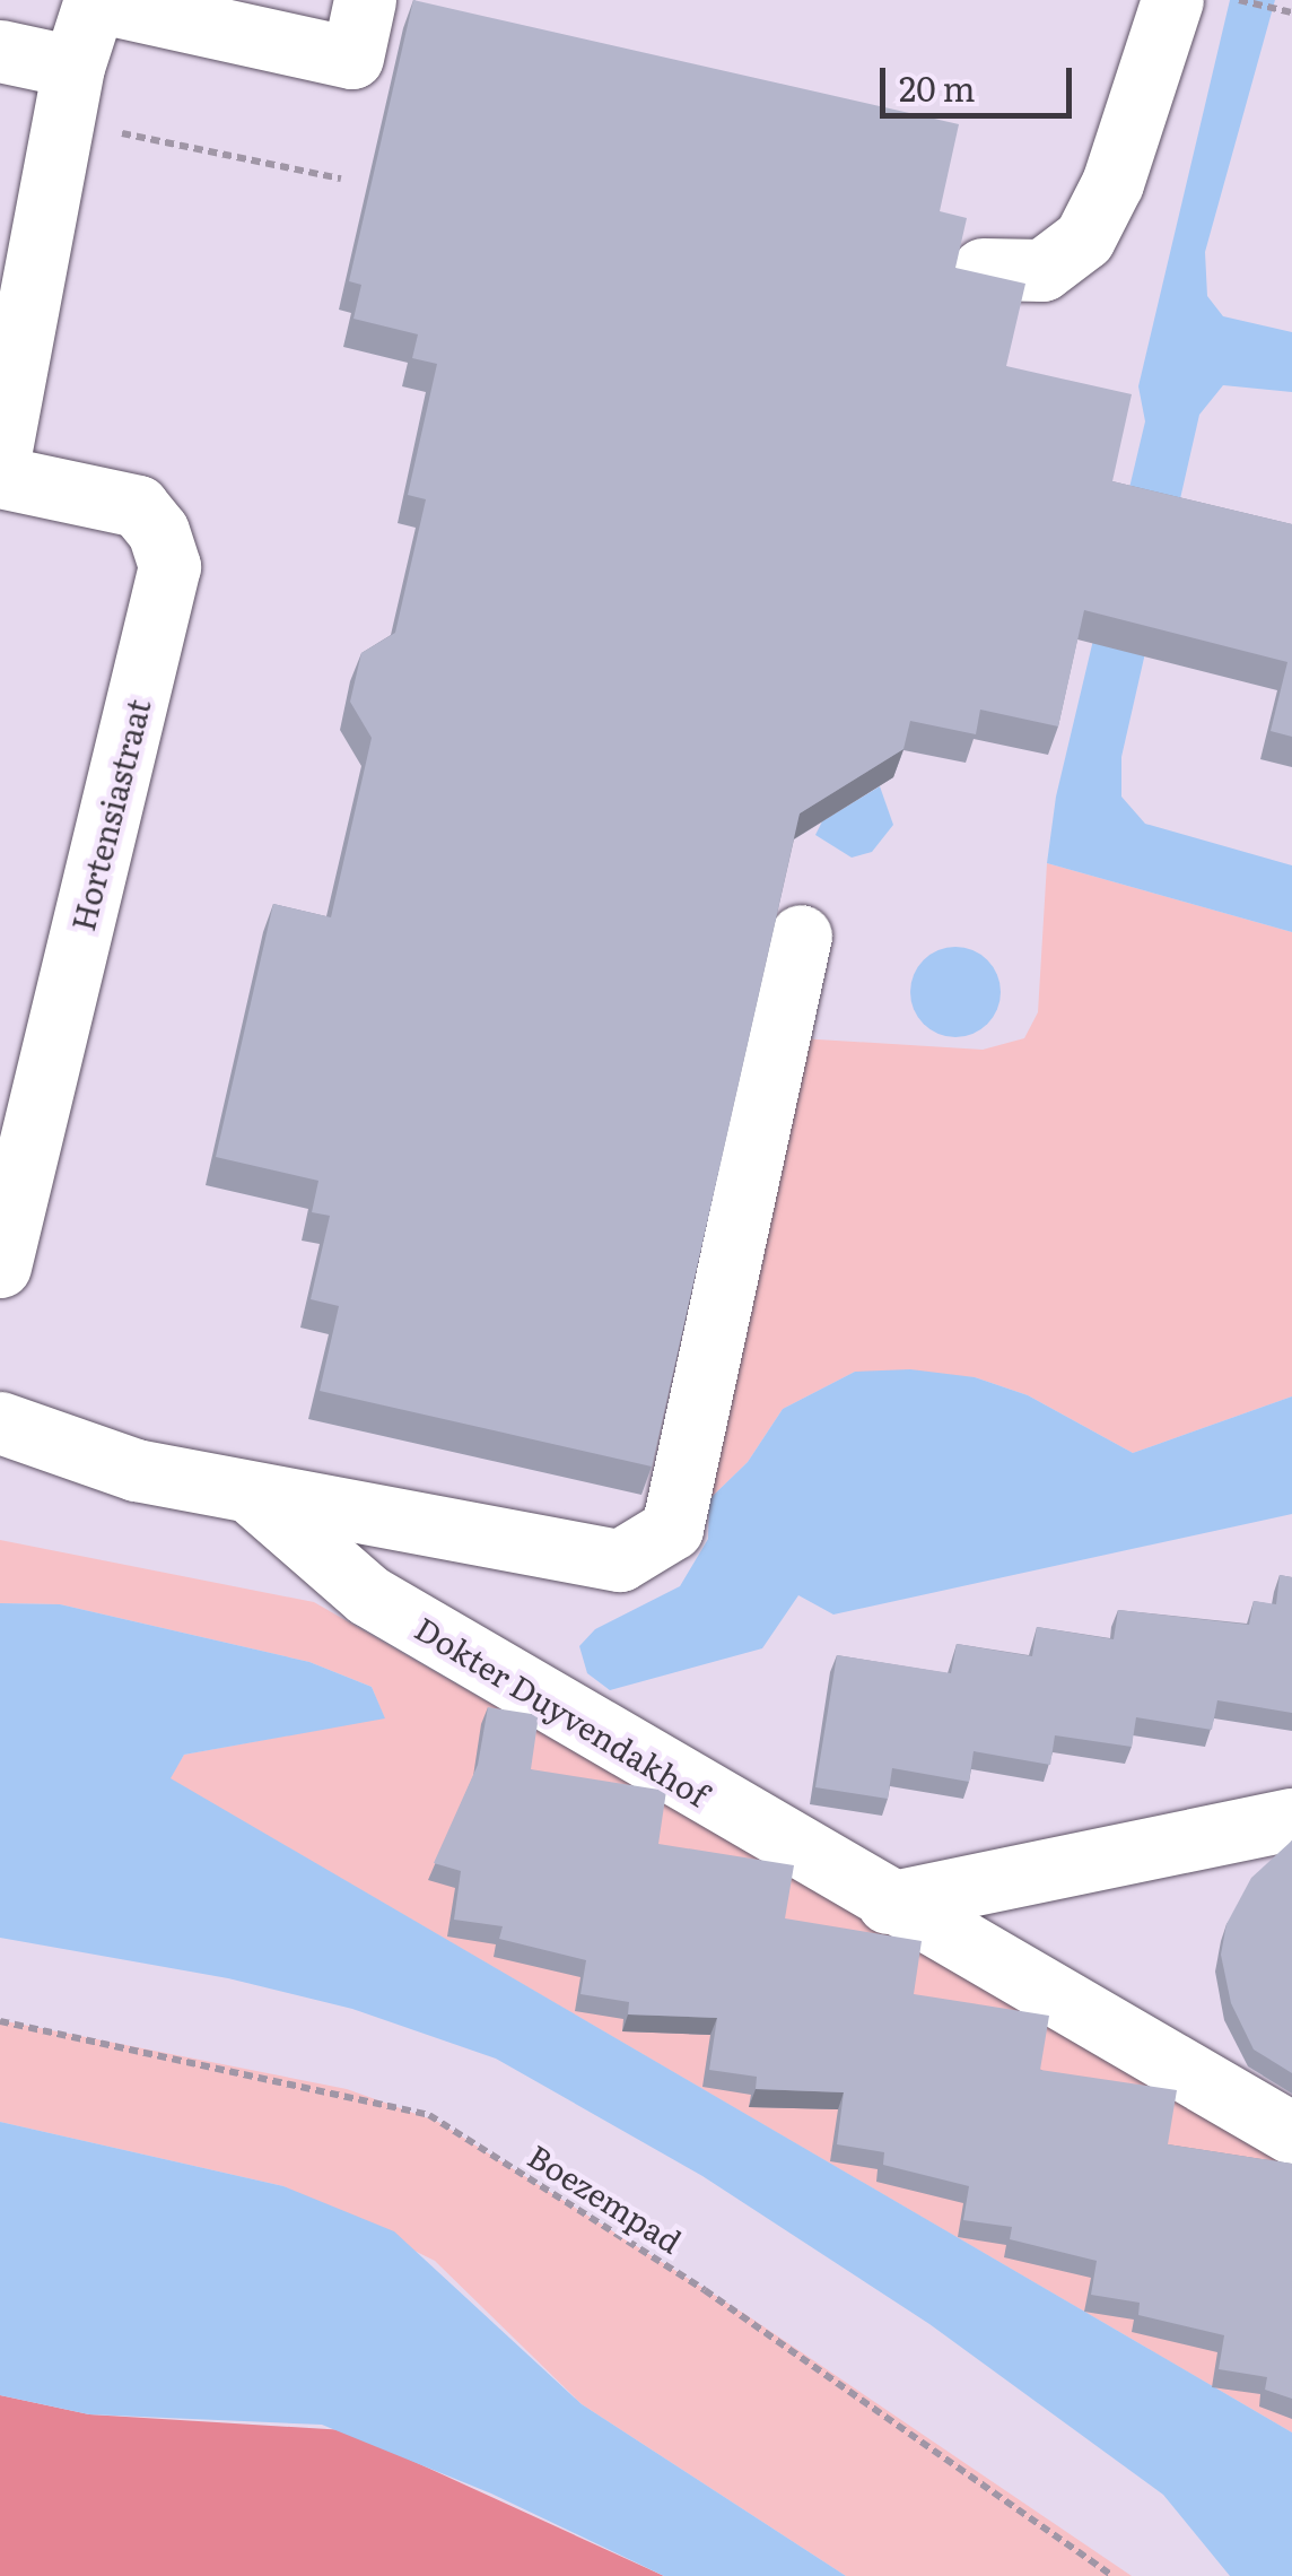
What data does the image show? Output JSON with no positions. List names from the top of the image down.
{
  "streets": {
    "street": ["Hortensiastraat", "Dokter Duyvendakhof"],
    "path": ["Boezempad"]
  },
  "scale_bar": "20 m"
}
